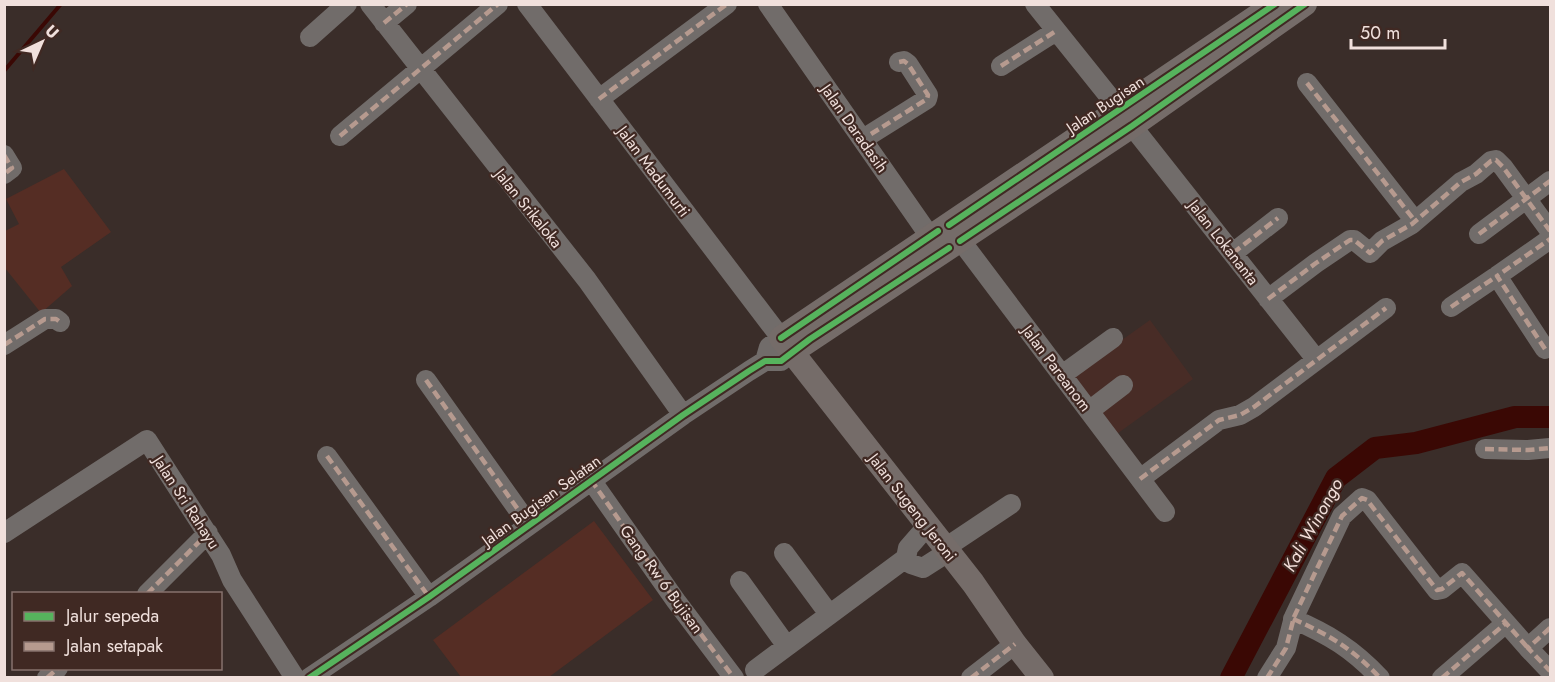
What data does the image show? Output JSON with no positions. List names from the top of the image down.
{
  "streets": {
    "main road": ["Jalan Bugisan", "Jalan Sugeng Jeroni"],
    "street": [
      "Jalan Daradasih",
      "Jalan Madumurti",
      "Jalan Srikaloka",
      "Jalan Lokananta",
      "Jalan Pareanom",
      "Jalan Bugisan Selatan",
      "Jalan Sri Rahayu",
      "Gang Rw 6 Bujisan"
    ]
  },
  "crossings": [
    ["Jalan Bugisan", "Jalan Daradasih"],
    ["Jalan Bugisan", "Jalan Madumurti"],
    ["Jalan Bugisan", "Jalan Lokananta"],
    ["Jalan Bugisan", "Jalan Pareanom"],
    ["Jalan Bugisan", "Jalan Bugisan Selatan"],
    ["Jalan Bugisan", "Jalan Sugeng Jeroni"],
    ["Jalan Daradasih", "Jalan Pareanom"],
    ["Jalan Madumurti", "Jalan Bugisan Selatan"],
    ["Jalan Madumurti", "Jalan Sugeng Jeroni"],
    ["Jalan Srikaloka", "Jalan Bugisan Selatan"],
    ["Jalan Bugisan Selatan", "Jalan Sugeng Jeroni"],
    ["Jalan Bugisan Selatan", "Gang Rw 6 Bujisan"]
  ],
  "water": ["Kali Winongo"],
  "legend": ["Jalur sepeda", "Jalan setapak"],
  "scale_bar": "50 m",
  "north": "top right"
}
